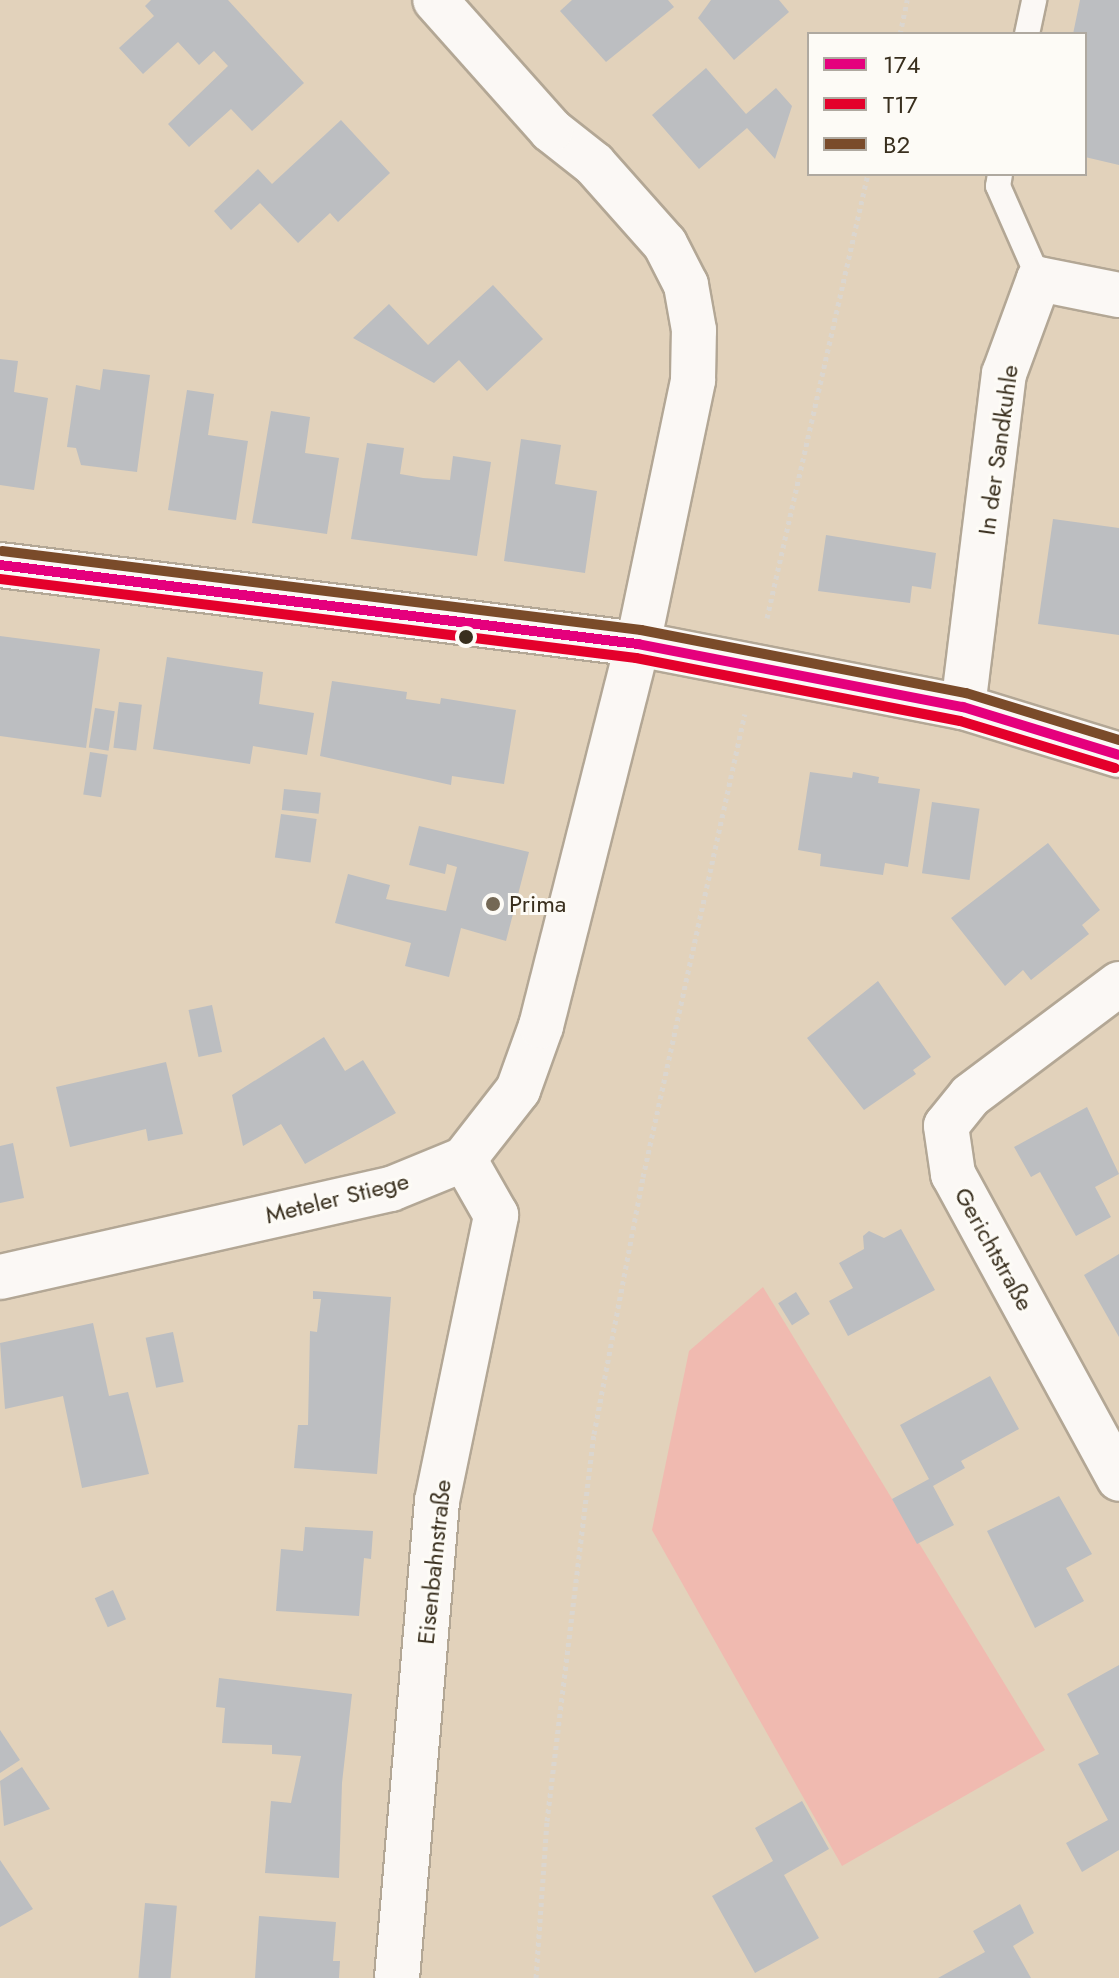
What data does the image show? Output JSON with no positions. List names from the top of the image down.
{
  "streets": {
    "street": [
      "In der Sandkuhle",
      "Meteler Stiege",
      "Gerichtstraße",
      "Eisenbahnstraße"
    ]
  },
  "crossings": [
    ["Meteler Stiege", "Eisenbahnstraße"]
  ],
  "places": ["Prima"],
  "lines": ["transit line B2", "transit line 174", "transit line T17"],
  "legend": ["174", "T17", "B2"]
}
